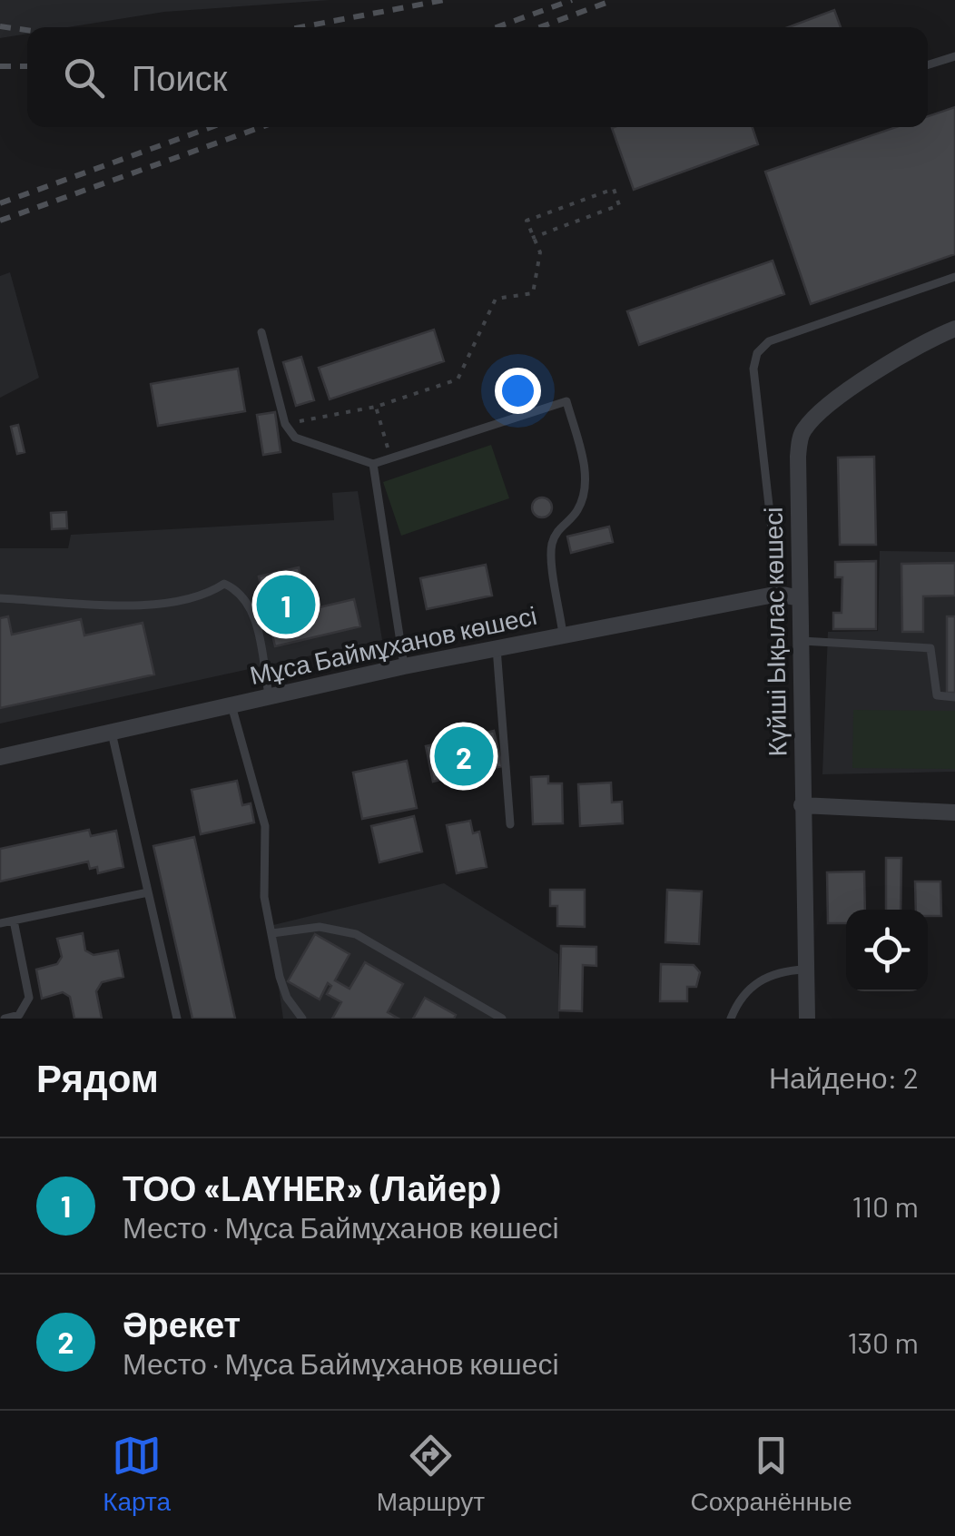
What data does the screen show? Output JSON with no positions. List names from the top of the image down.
{
  "streets": {
    "street": ["Күйші Ықылас көшесі", "Мұса Баймұханов көшесі"]
  },
  "crossings": [
    ["Күйші Ықылас көшесі", "Мұса Баймұханов көшесі"]
  ],
  "page": {
    "search": "Поиск",
    "pins": ["1", "2"],
    "heading": ["Рядом", "Найдено: 2"],
    "list": [
      {
        "mark": "1",
        "name": "ТОО «LAYHER» (Лайер)",
        "note": "Место · Мұса Баймұханов көшесі",
        "value": "110 m"
      },
      {
        "mark": "2",
        "name": "Әрекет",
        "note": "Место · Мұса Баймұханов көшесі",
        "value": "130 m"
      }
    ],
    "nav": ["Карта", "Маршрут", "Сохранённые"]
  }
}
